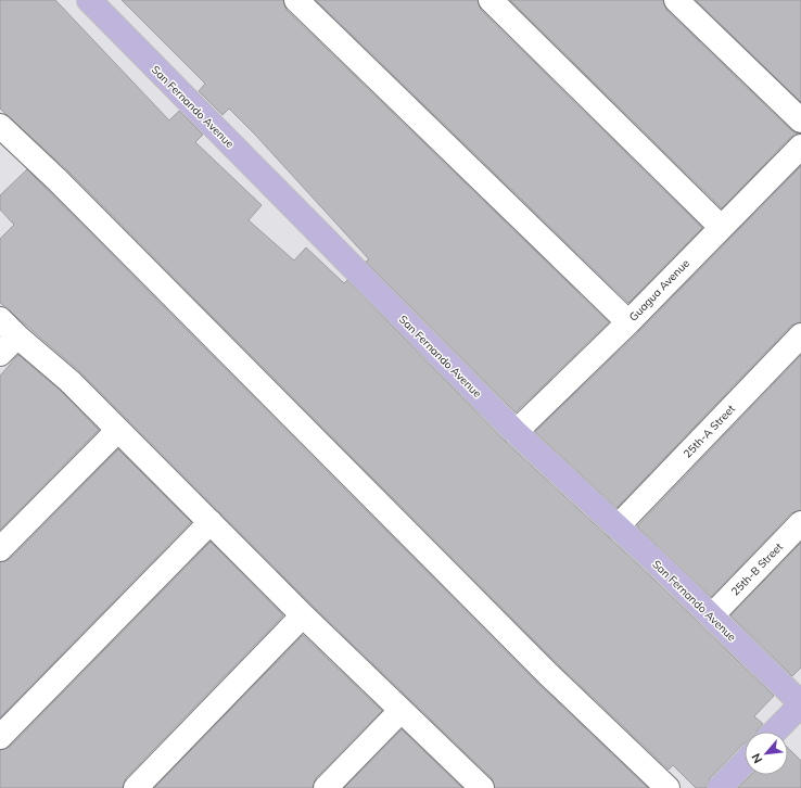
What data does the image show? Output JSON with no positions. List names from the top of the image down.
{
  "streets": {
    "main road": ["San Fernando Avenue"],
    "street": ["Guagua Avenue", "25th-A Street", "25th-B Street"]
  },
  "crossings": [
    ["San Fernando Avenue", "Guagua Avenue"],
    ["San Fernando Avenue", "25th-A Street"],
    ["San Fernando Avenue", "25th-B Street"]
  ],
  "north": "bottom left"
}
